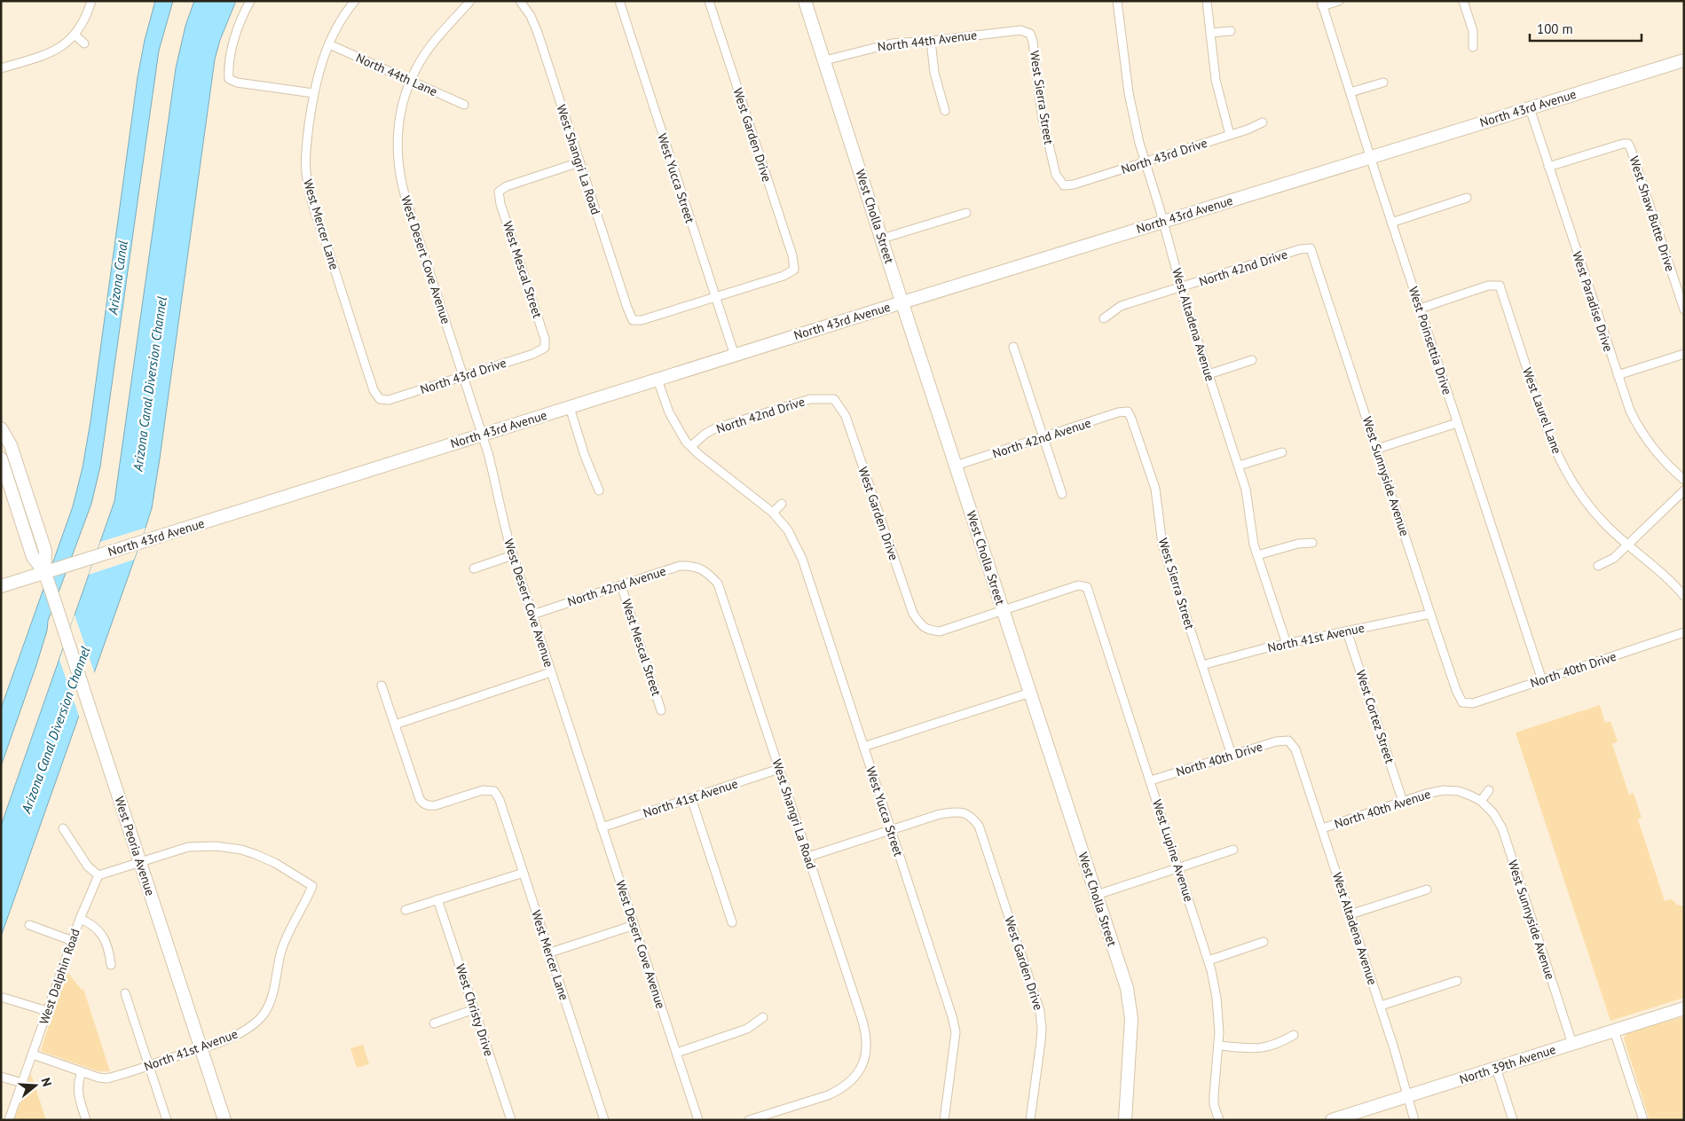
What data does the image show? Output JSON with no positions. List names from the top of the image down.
{
  "streets": {
    "main road": [
      "North 43rd Avenue",
      "West Cholla Street",
      "West Peoria Avenue",
      "North 39th Avenue"
    ],
    "street": [
      "North 44th Avenue",
      "North 44th Lane",
      "West Sierra Street",
      "West Garden Drive",
      "North 43rd Drive",
      "West Shangri La Road",
      "West Yucca Street",
      "West Shaw Butte Drive",
      "West Mercer Lane",
      "West Desert Cove Avenue",
      "North 42nd Drive",
      "West Mescal Street",
      "West Paradise Drive",
      "West Altadena Avenue",
      "West Poinsettia Drive",
      "West Laurel Lane",
      "North 42nd Avenue",
      "West Sunnyside Avenue",
      "North 41st Avenue",
      "North 40th Drive",
      "West Cortez Street",
      "North 40th Avenue",
      "West Lupine Avenue",
      "West Dalphin Road",
      "West Christy Drive"
    ]
  },
  "crossings": [
    ["North 44th Avenue", "West Sierra Street"],
    ["North 44th Avenue", "West Cholla Street"],
    ["North 44th Lane", "West Mercer Lane"],
    ["North 44th Lane", "West Desert Cove Avenue"],
    ["West Sierra Street", "North 43rd Drive"],
    ["West Sierra Street", "North 42nd Avenue"],
    ["West Sierra Street", "North 41st Avenue"],
    ["West Sierra Street", "North 40th Drive"],
    ["North 43rd Avenue", "West Yucca Street"],
    ["North 43rd Avenue", "West Cholla Street"],
    ["North 43rd Avenue", "West Desert Cove Avenue"],
    ["North 43rd Avenue", "West Paradise Drive"],
    ["North 43rd Avenue", "West Altadena Avenue"],
    ["North 43rd Avenue", "West Poinsettia Drive"],
    ["North 43rd Avenue", "West Peoria Avenue"],
    ["West Garden Drive", "West Shangri La Road"],
    ["West Garden Drive", "West Yucca Street"],
    ["West Garden Drive", "West Cholla Street"],
    ["West Garden Drive", "North 42nd Drive"],
    ["West Garden Drive", "West Lupine Avenue"],
    ["North 43rd Drive", "West Mercer Lane"],
    ["North 43rd Drive", "West Desert Cove Avenue"],
    ["North 43rd Drive", "West Mescal Street"],
    ["North 43rd Drive", "West Altadena Avenue"],
    ["West Shangri La Road", "West Yucca Street"],
    ["West Shangri La Road", "West Mescal Street"],
    ["West Shangri La Road", "North 42nd Avenue"],
    ["West Shangri La Road", "North 41st Avenue"],
    ["West Yucca Street", "North 42nd Drive"],
    ["West Shaw Butte Drive", "West Paradise Drive"],
    ["West Cholla Street", "North 42nd Avenue"],
    ["West Cholla Street", "West Lupine Avenue"],
    ["West Desert Cove Avenue", "North 42nd Avenue"],
    ["West Desert Cove Avenue", "North 41st Avenue"],
    ["North 42nd Drive", "West Altadena Avenue"],
    ["North 42nd Drive", "West Sunnyside Avenue"],
    ["West Mescal Street", "North 42nd Avenue"],
    ["West Altadena Avenue", "North 41st Avenue"],
    ["West Altadena Avenue", "North 40th Drive"],
    ["West Altadena Avenue", "North 40th Avenue"],
    ["West Altadena Avenue", "North 39th Avenue"],
    ["West Poinsettia Drive", "West Laurel Lane"],
    ["West Poinsettia Drive", "North 40th Drive"],
    ["West Sunnyside Avenue", "North 41st Avenue"],
    ["West Sunnyside Avenue", "North 40th Drive"],
    ["West Sunnyside Avenue", "North 40th Avenue"],
    ["West Sunnyside Avenue", "North 39th Avenue"],
    ["North 41st Avenue", "West Cortez Street"],
    ["North 41st Avenue", "West Peoria Avenue"],
    ["North 41st Avenue", "West Dalphin Road"],
    ["North 40th Drive", "West Lupine Avenue"],
    ["West Cortez Street", "North 40th Avenue"]
  ],
  "water": ["Arizona Canal", "Arizona Canal Diversion Channel"],
  "scale_bar": "100 m",
  "north": "right"
}
